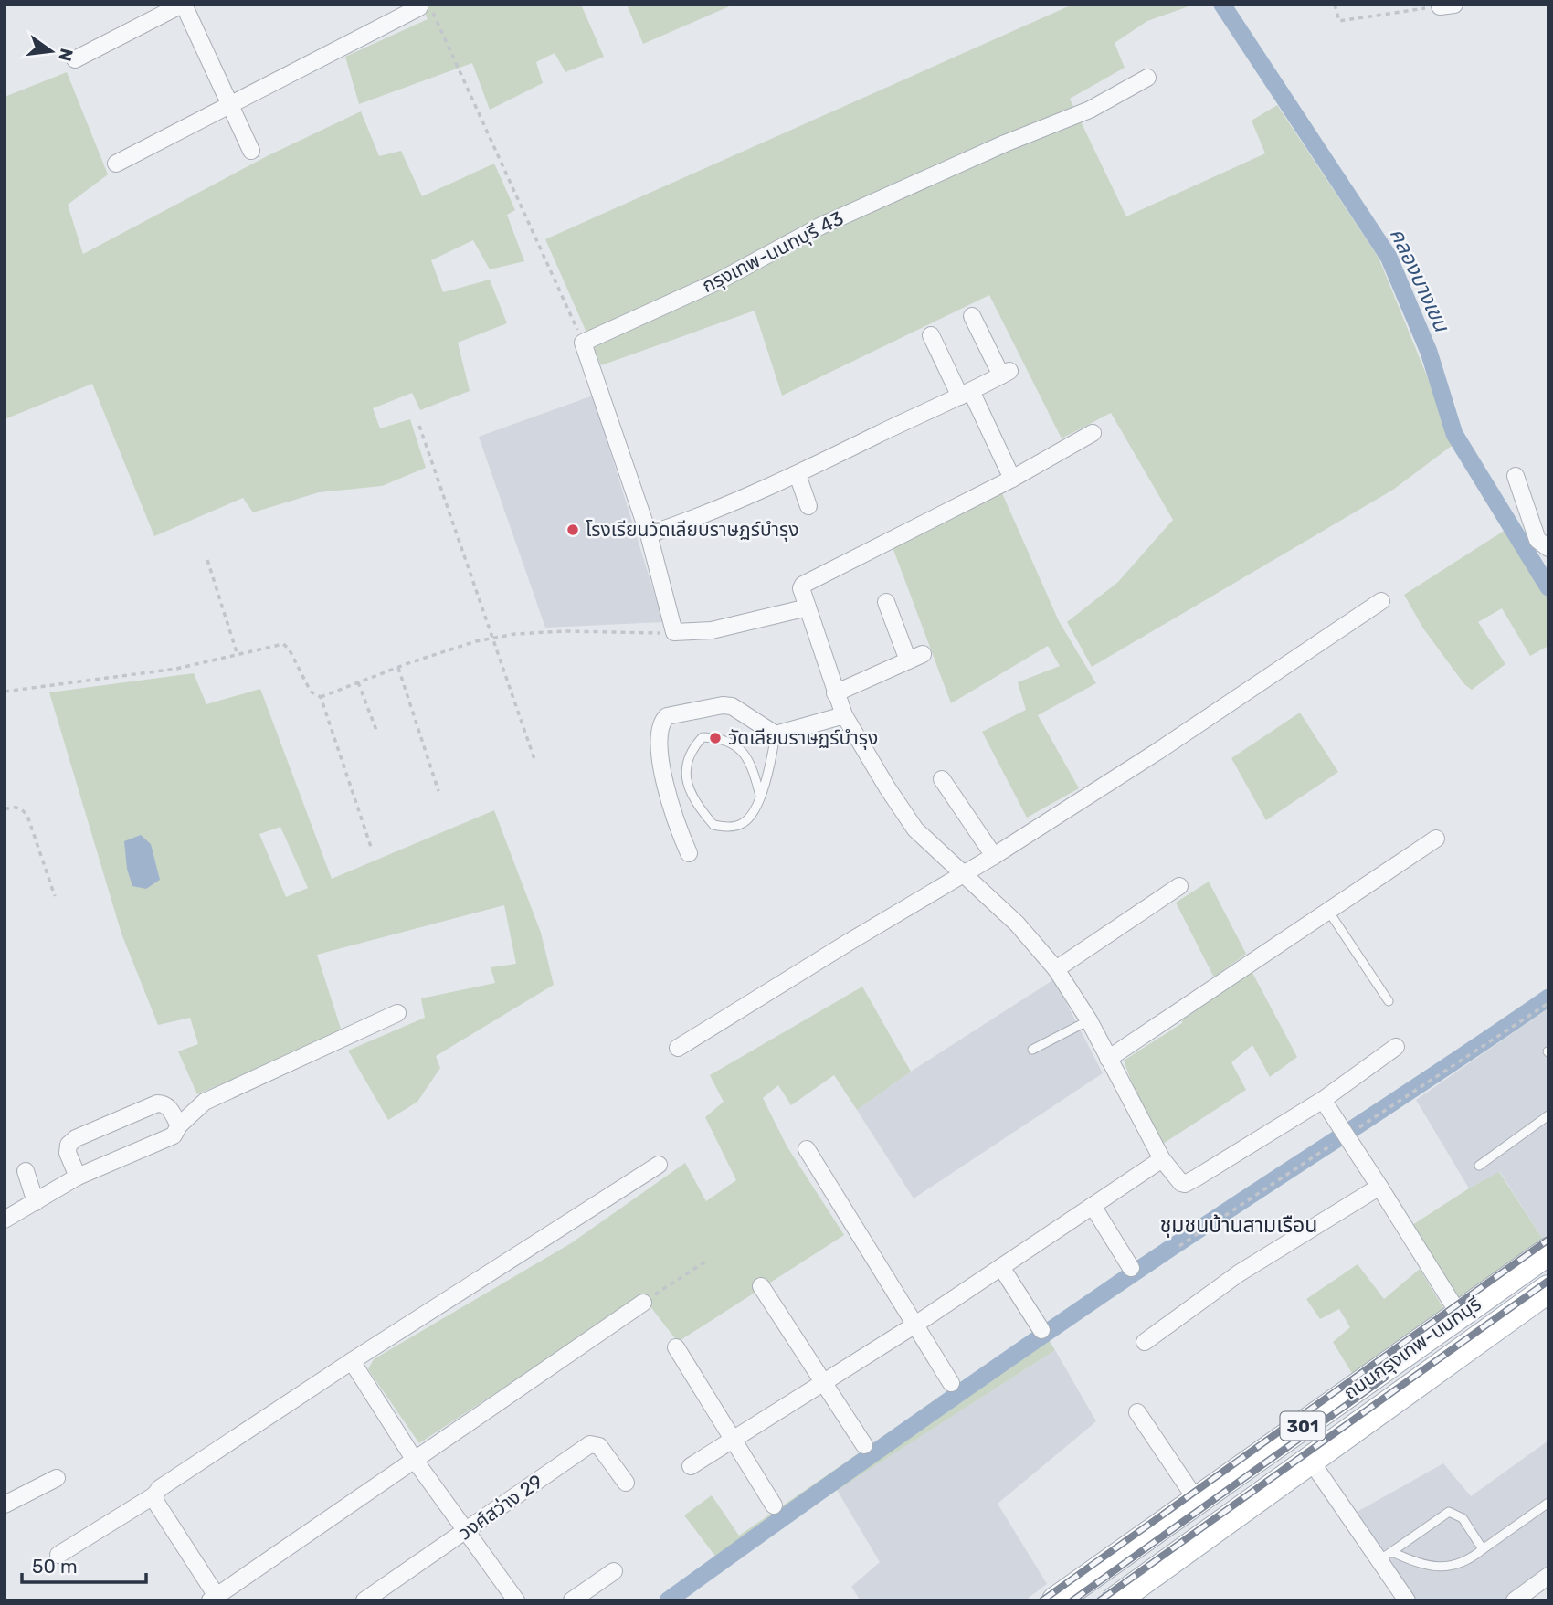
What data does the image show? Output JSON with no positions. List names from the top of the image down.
{
  "streets": {
    "main road": ["ถนนกรุงเทพ-นนทบุรี", "301"],
    "street": ["กรุงเทพ-นนทบุรี 43", "วงศ์สว่าง 29"]
  },
  "districts": ["ชุมชนบ้านสามเรือน"],
  "water": ["คลองบางเขน"],
  "places": ["โรงเรียนวัดเลียบราษฏร์บำรุง", "วัดเลียบราษฏร์บำรุง"],
  "scale_bar": "50 m",
  "north": "right"
}
